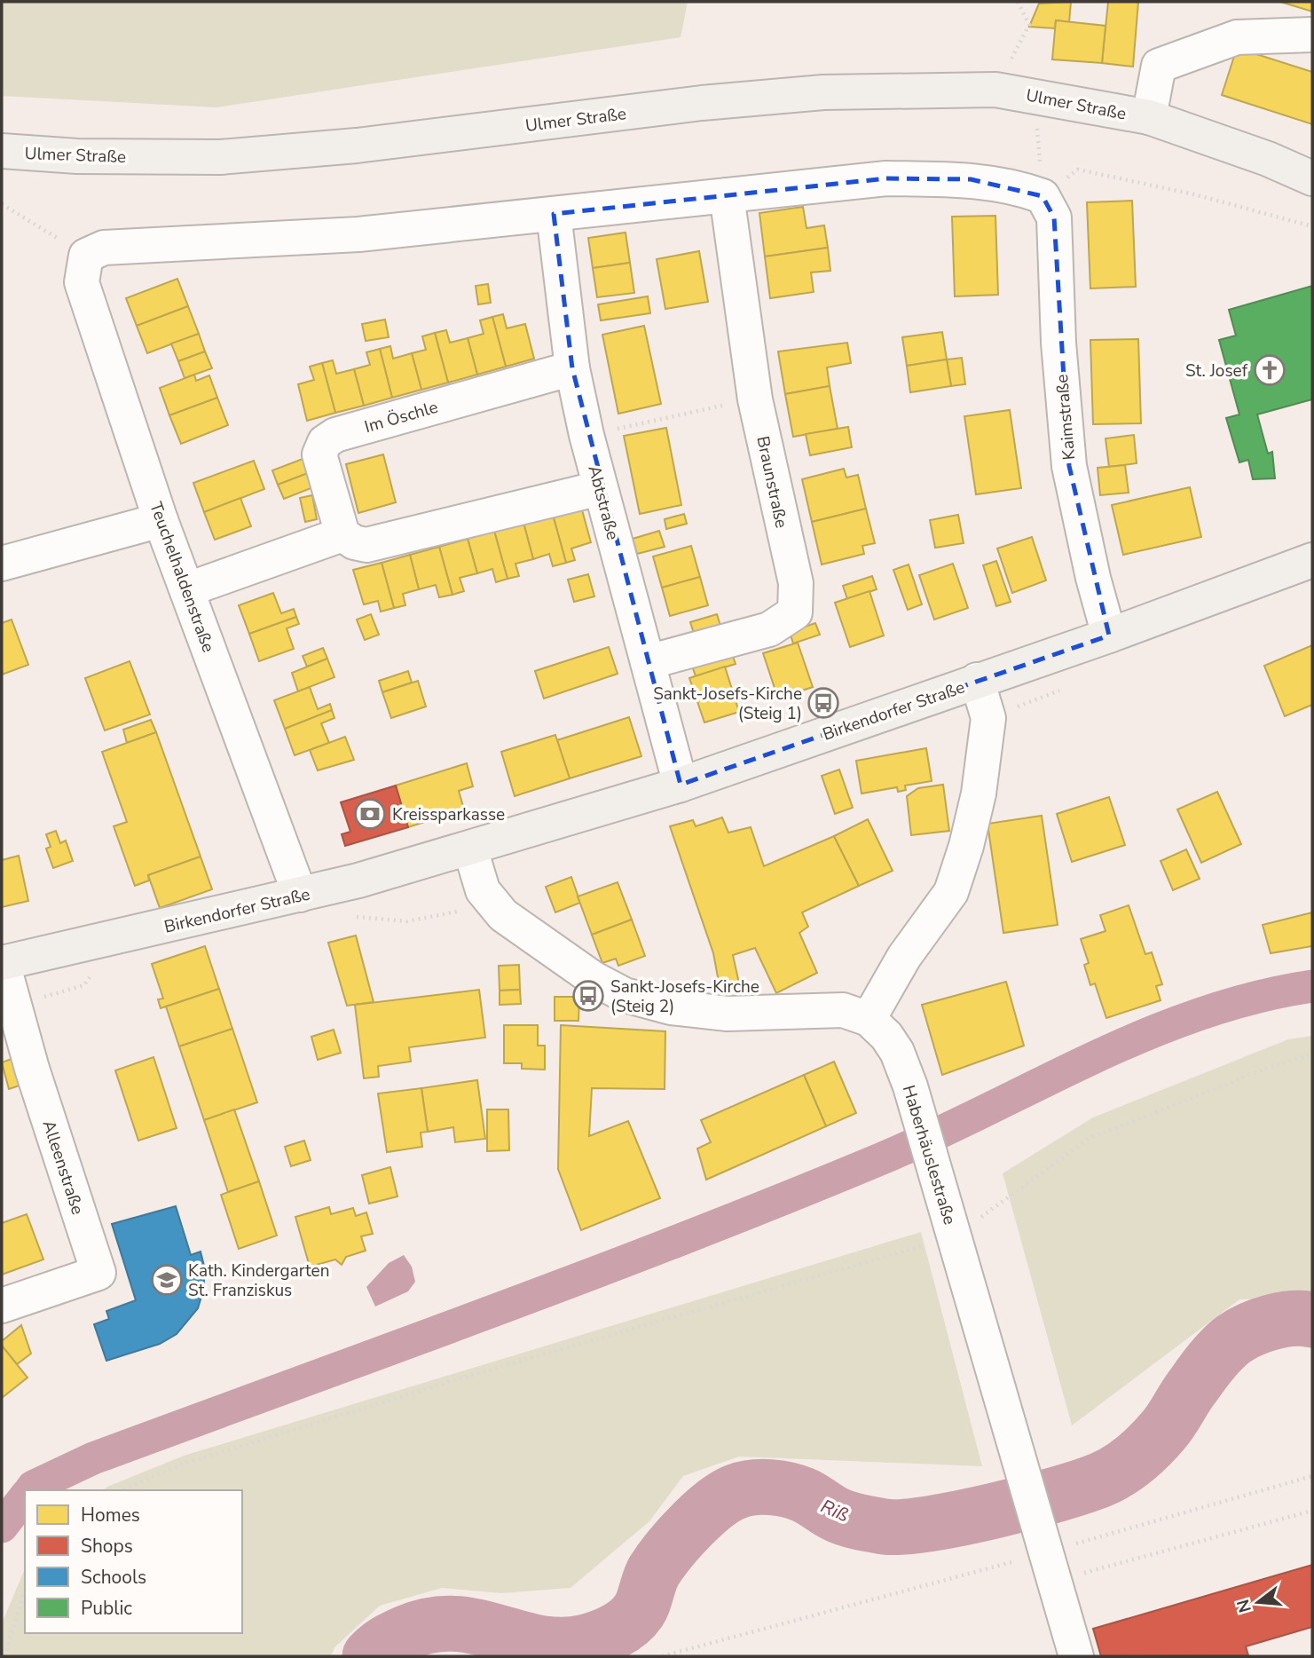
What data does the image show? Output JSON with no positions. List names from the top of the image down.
{
  "streets": {
    "main road": ["Ulmer Straße", "Birkendorfer Straße"],
    "street": [
      "Im Öschle",
      "Kaimstraße",
      "Braunstraße",
      "Abtstraße",
      "Teuchelhaldenstraße",
      "Haberhäuslestraße",
      "Alleenstraße"
    ]
  },
  "crossings": [
    ["Im Öschle", "Abtstraße"],
    ["Kaimstraße", "Birkendorfer Straße"],
    ["Braunstraße", "Abtstraße"],
    ["Abtstraße", "Birkendorfer Straße"],
    ["Teuchelhaldenstraße", "Birkendorfer Straße"],
    ["Birkendorfer Straße", "Alleenstraße"]
  ],
  "water": ["Riß"],
  "places": {
    "church": ["St. Josef"],
    "bus stop": ["Sankt-Josefs-Kirche (Steig 1)", "Sankt-Josefs-Kirche (Steig 2)"],
    "bank": ["Kreissparkasse"],
    "school or university": ["Kath. Kindergarten St. Franziskus"]
  },
  "legend": [
    "Homes",
    "Shops",
    "Schools",
    "Public"
  ],
  "north": "left"
}
